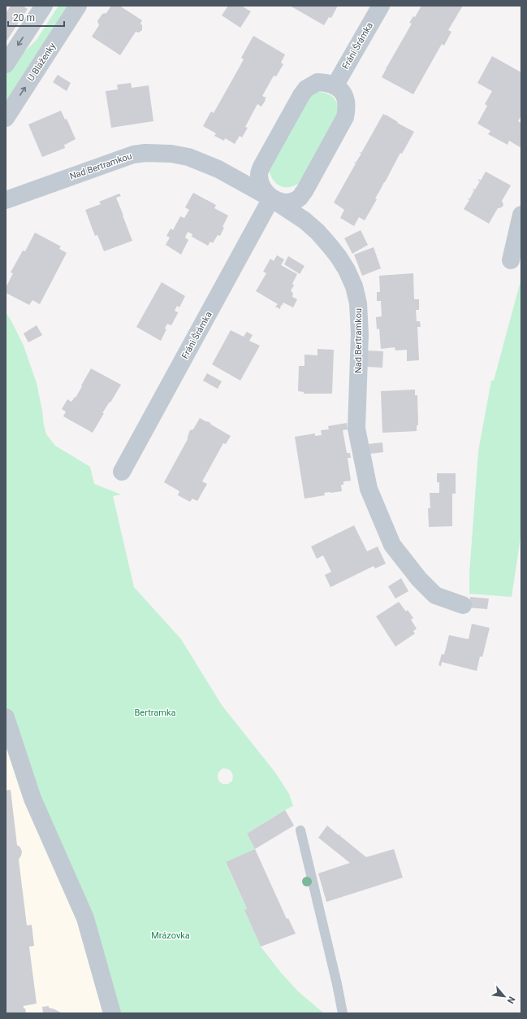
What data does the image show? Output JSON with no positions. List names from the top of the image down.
{
  "streets": {
    "street": ["Fráni Šrámka", "U Blaženky", "Nad Bertramkou"]
  },
  "crossings": [
    ["Fráni Šrámka", "Nad Bertramkou"]
  ],
  "parks": ["Bertramka", "Mrázovka"],
  "scale_bar": "20 m",
  "north": "bottom right"
}
